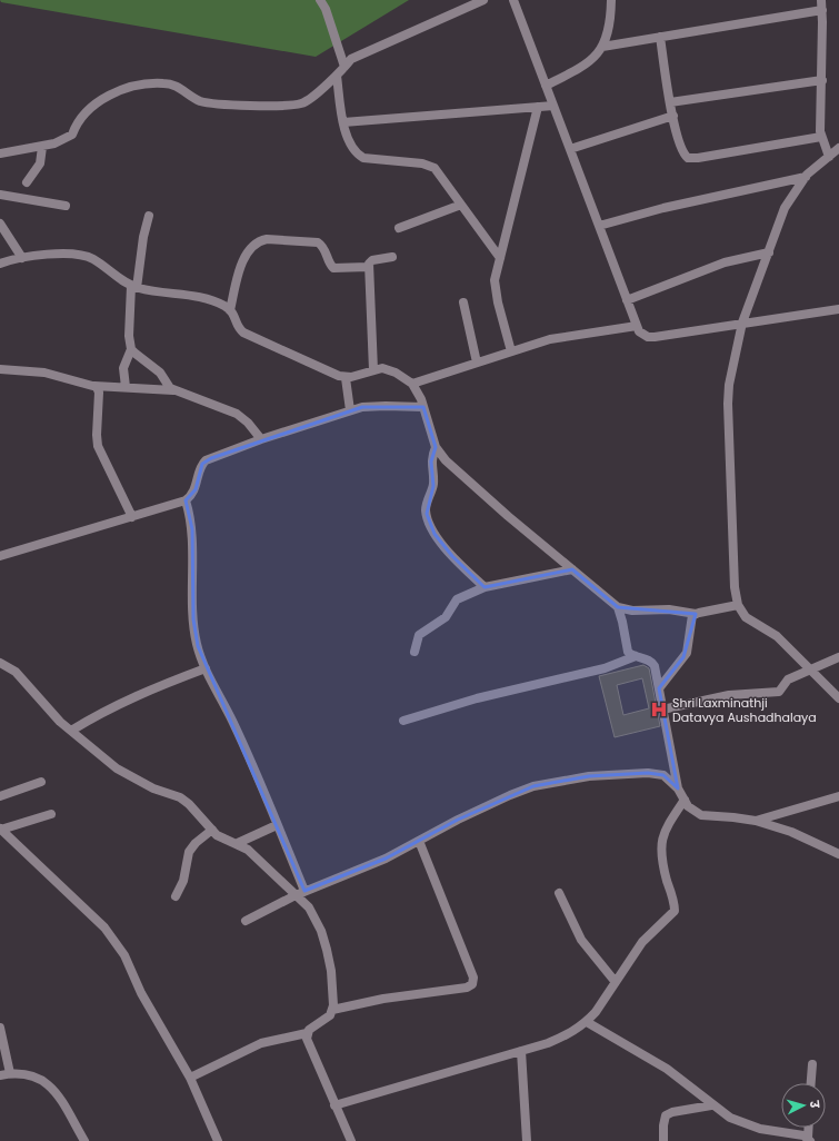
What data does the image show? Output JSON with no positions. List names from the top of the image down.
{
  "places": {
    "hospital": ["Shri Laxminathji Datavya Aushadhalaya"]
  },
  "north": "right"
}
